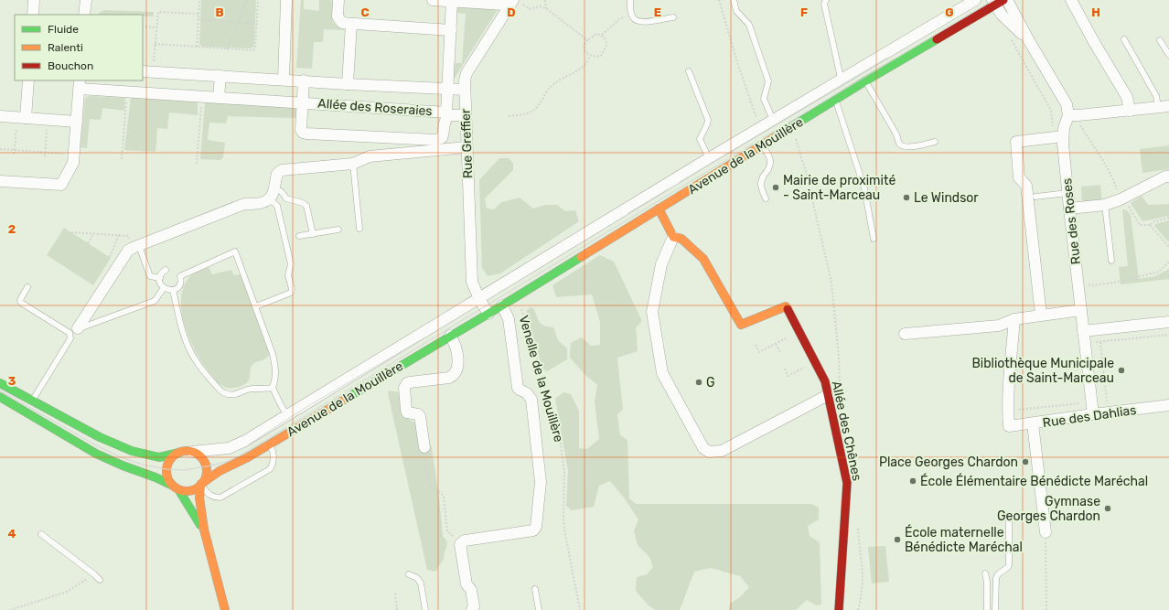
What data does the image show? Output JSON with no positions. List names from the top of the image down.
{
  "streets": {
    "street": [
      "Allée des Roseraies",
      "Rue Greffier",
      "Avenue de la Mouillère",
      "Rue des Roses",
      "Rue des Dahlias",
      "Allée des Chênes"
    ],
    "path": ["Venelle de la Mouillère"]
  },
  "crossings": [
    ["Allée des Roseraies", "Rue Greffier"],
    ["Rue Greffier", "Avenue de la Mouillère"],
    ["Rue des Roses", "Rue des Dahlias"]
  ],
  "places": [
    "Mairie de proximité - Saint-Marceau",
    "Le Windsor",
    "Bibliothèque Municipale de Saint-Marceau",
    "G",
    "Place Georges Chardon",
    "École Élémentaire Bénédicte Maréchal",
    "Gymnase Georges Chardon",
    "École maternelle Bénédicte Maréchal"
  ],
  "legend": ["Fluide", "Ralenti", "Bouchon"],
  "grid": {
    "columns": [
      "B",
      "C",
      "D",
      "E",
      "F",
      "G",
      "H"
    ],
    "rows": ["2", "3", "4"]
  }
}
